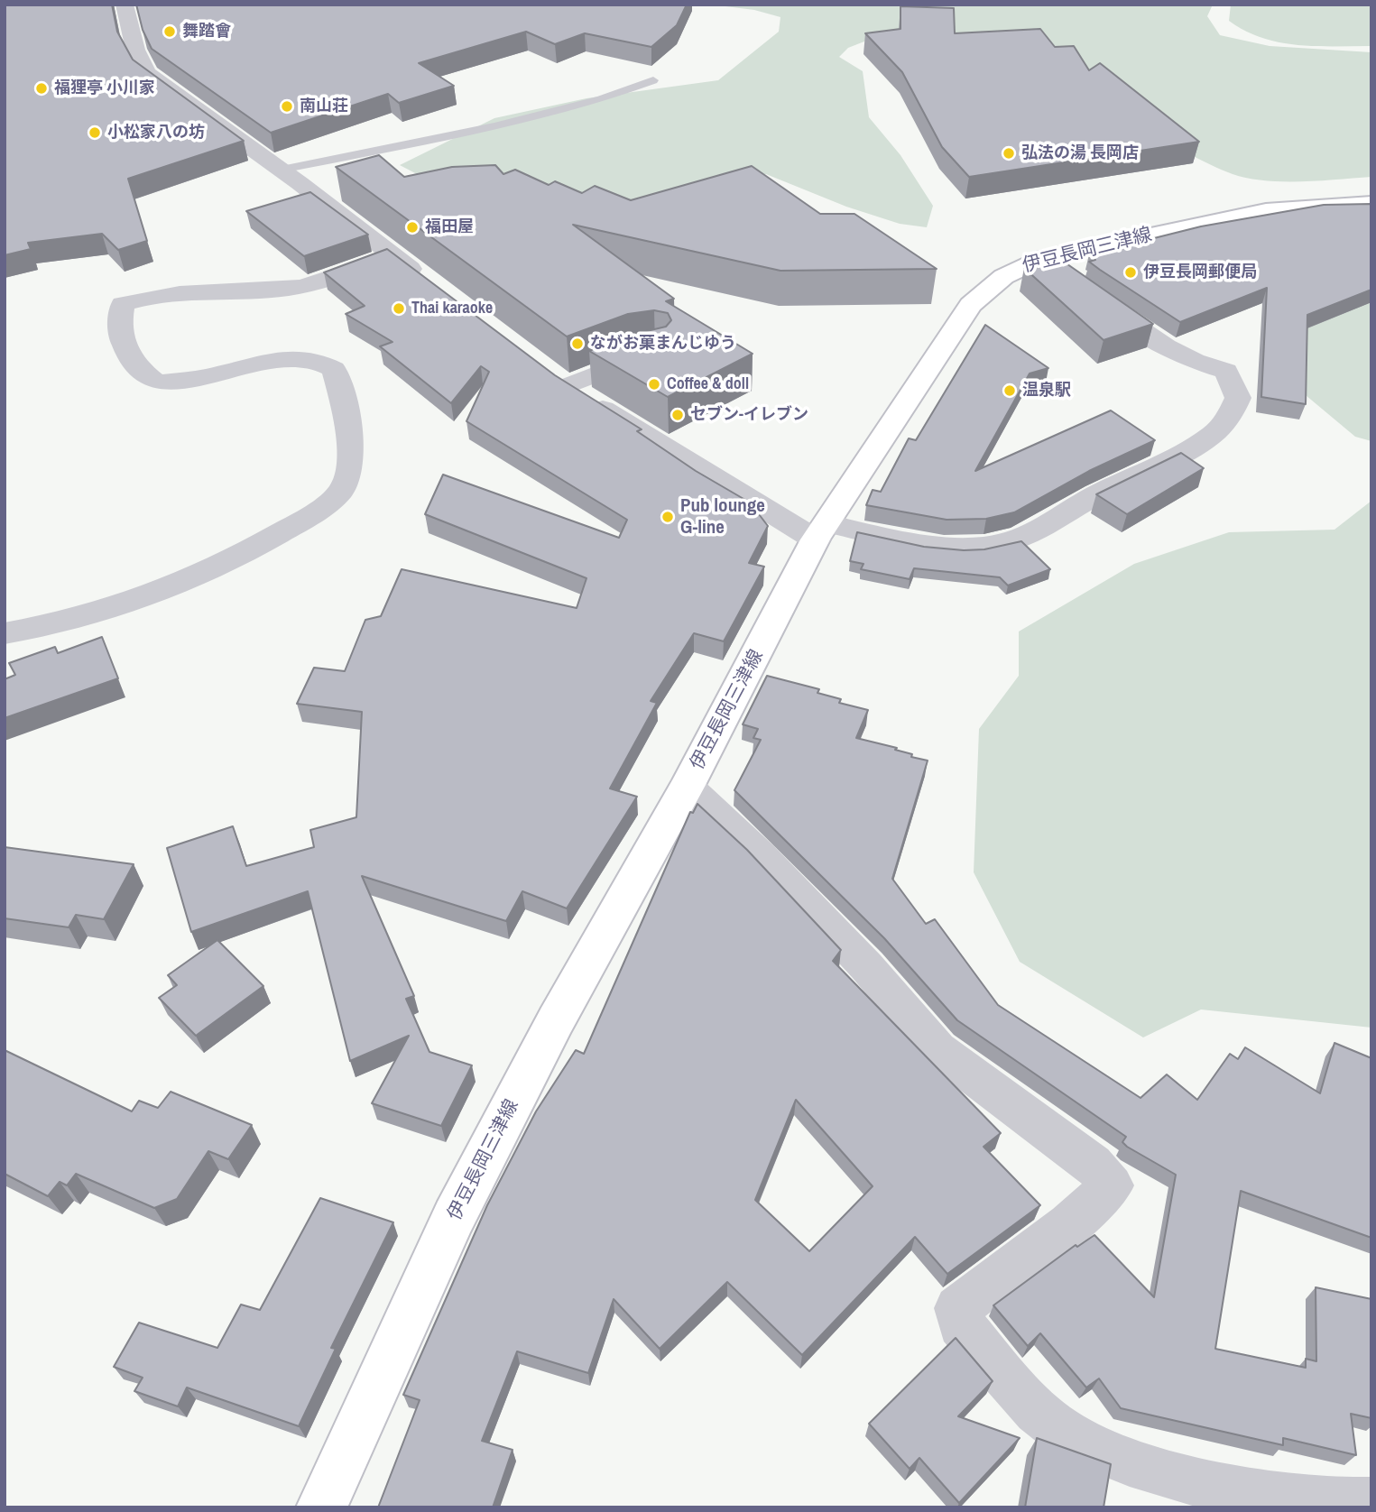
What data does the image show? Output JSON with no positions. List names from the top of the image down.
{
  "streets": {
    "main road": ["伊豆長岡三津線"]
  },
  "places": [
    "舞踏會",
    "福狸亭 小川家",
    "南山荘",
    "小松家八の坊",
    "弘法の湯 長岡店",
    "福田屋",
    "伊豆長岡郵便局",
    "Thai karaoke",
    "ながお菓まんじゆう",
    "Coffee & doll",
    "温泉駅",
    "セブン-イレブン",
    "Pub lounge G-line"
  ]
}
